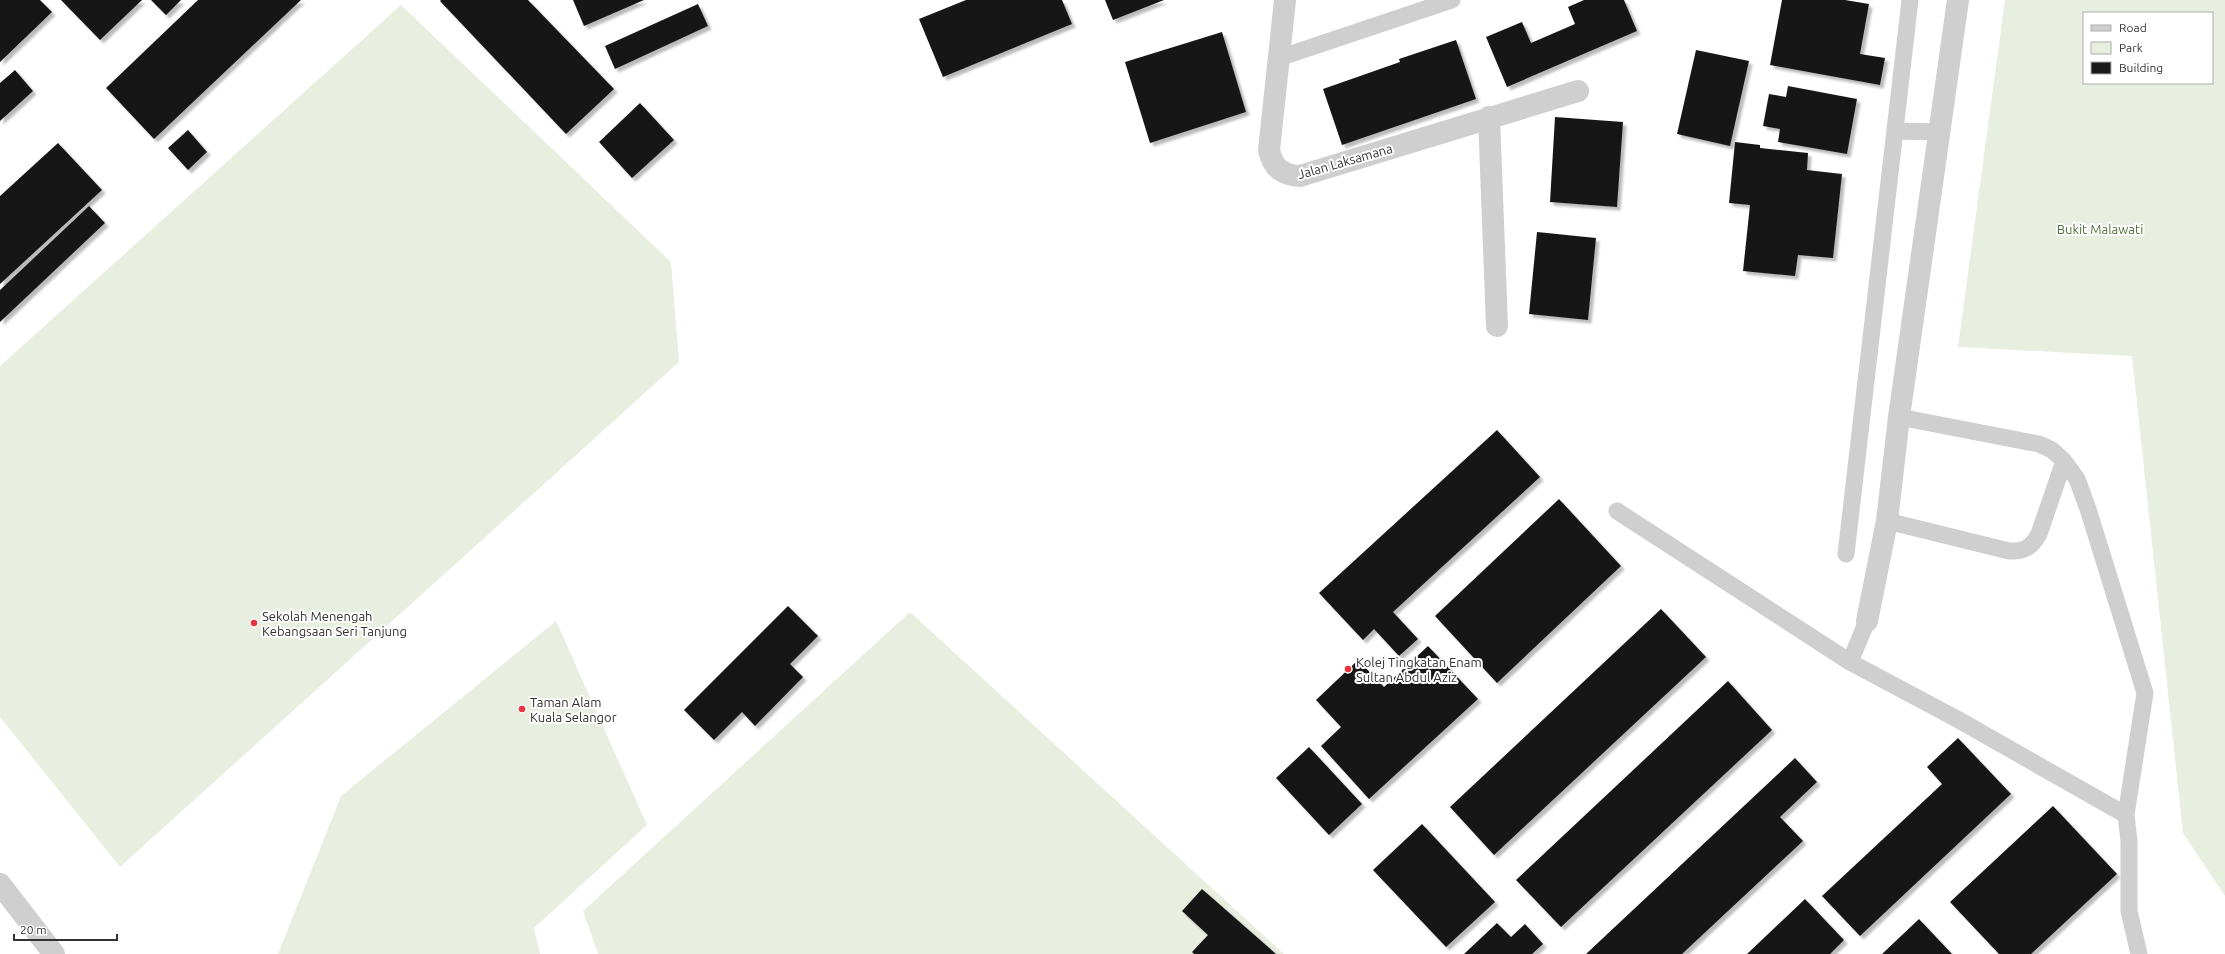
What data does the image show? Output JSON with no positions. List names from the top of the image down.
{
  "streets": {
    "street": ["Jalan Laksamana"]
  },
  "parks": ["Bukit Malawati"],
  "places": ["Sekolah Menengah Kebangsaan Seri Tanjung", "Kolej Tingkatan Enam Sultan Abdul Aziz", "Taman Alam Kuala Selangor"],
  "legend": ["Road", "Park", "Building"],
  "scale_bar": "20 m"
}
